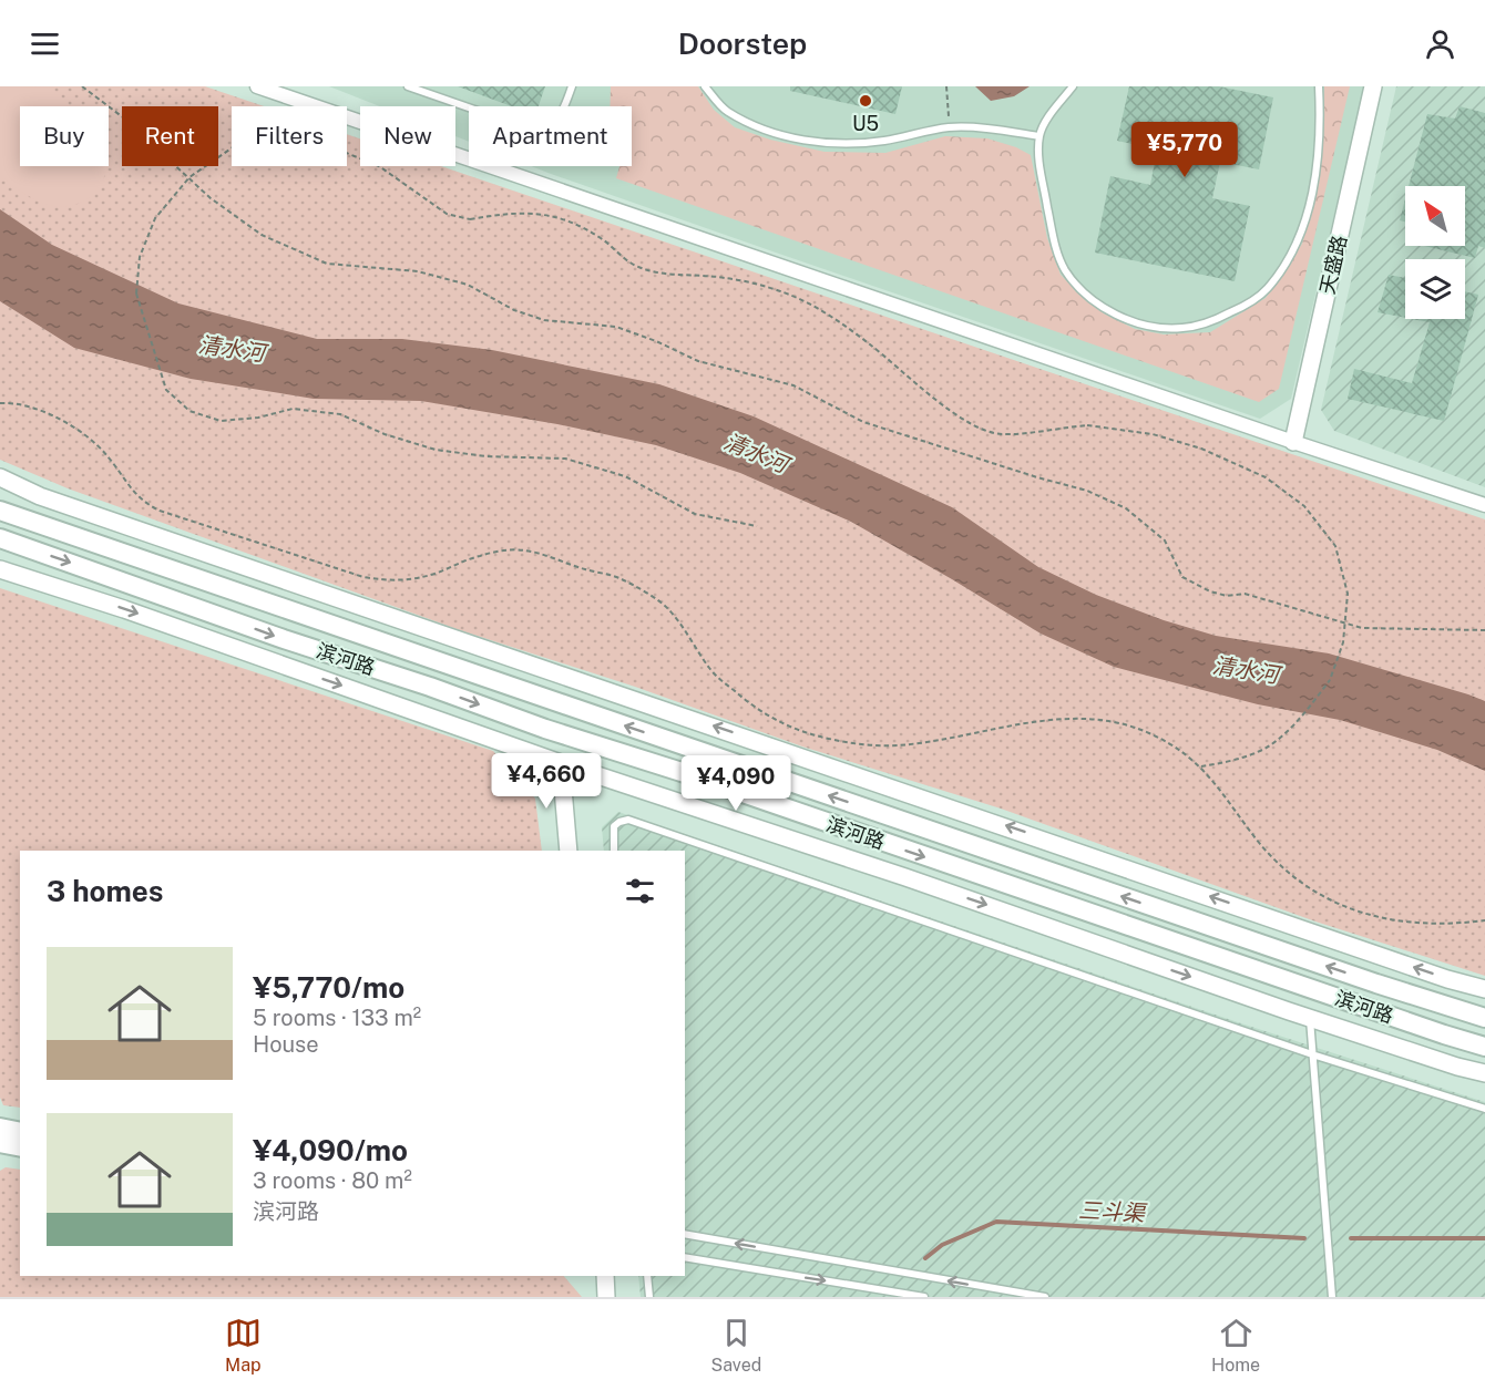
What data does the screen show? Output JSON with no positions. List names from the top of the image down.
{
  "streets": {
    "main road": ["滨河路"],
    "street": ["天盛路"]
  },
  "water": ["清水河", "三斗渠"],
  "places": ["U5"],
  "north": "top left",
  "page": {
    "header": "Doorstep",
    "chip": [
      "Buy",
      "Rent",
      "Filters",
      "New",
      "Apartment"
    ],
    "price": ["¥5,770", "¥4,660", "¥4,090"],
    "heading": "3 homes",
    "list": [
      {
        "name": "¥5,770/mo",
        "note": "5 rooms · 133 m² · House"
      },
      {
        "name": "¥4,090/mo",
        "note": "3 rooms · 80 m² · 滨河路"
      }
    ],
    "tabs": ["Map", "Saved", "Home"]
  }
}
